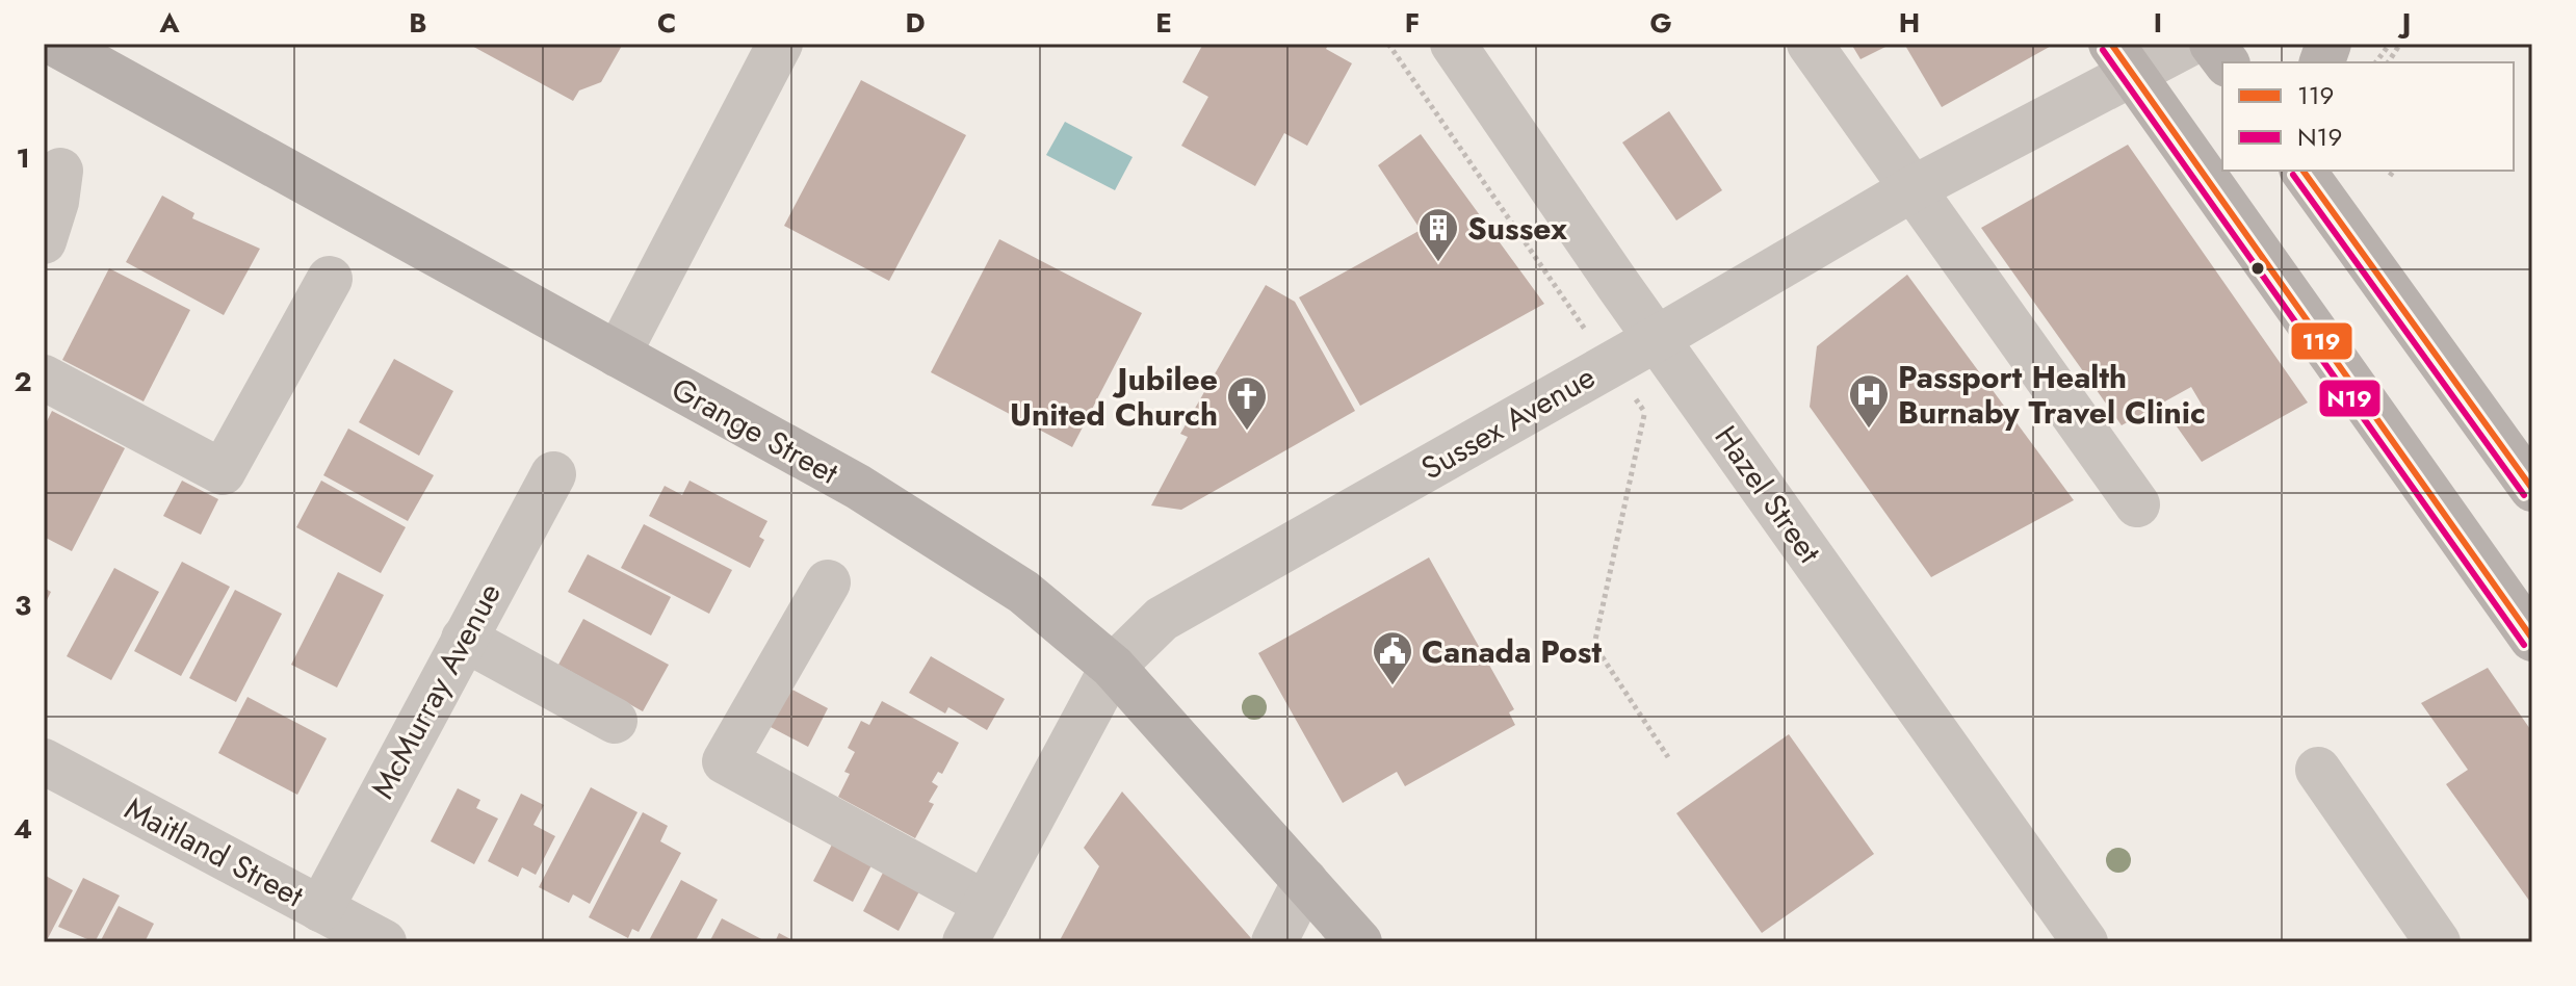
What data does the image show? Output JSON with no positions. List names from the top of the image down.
{
  "streets": {
    "main road": ["Grange Street"],
    "street": [
      "Sussex Avenue",
      "Hazel Street",
      "McMurray Avenue",
      "Maitland Street"
    ]
  },
  "crossings": [
    ["Sussex Avenue", "Grange Street"],
    ["Sussex Avenue", "Hazel Street"],
    ["McMurray Avenue", "Maitland Street"]
  ],
  "places": {
    "building": ["Sussex"],
    "hospital": ["Passport Health Burnaby Travel Clinic"],
    "church": ["Jubilee United Church"],
    "public building": ["Canada Post"]
  },
  "lines": ["transit line 119", "transit line N19"],
  "legend": ["119", "N19"],
  "grid": {
    "columns": [
      "A",
      "B",
      "C",
      "D",
      "E",
      "F",
      "G",
      "H",
      "I",
      "J"
    ],
    "rows": [
      "1",
      "2",
      "3",
      "4"
    ]
  }
}
